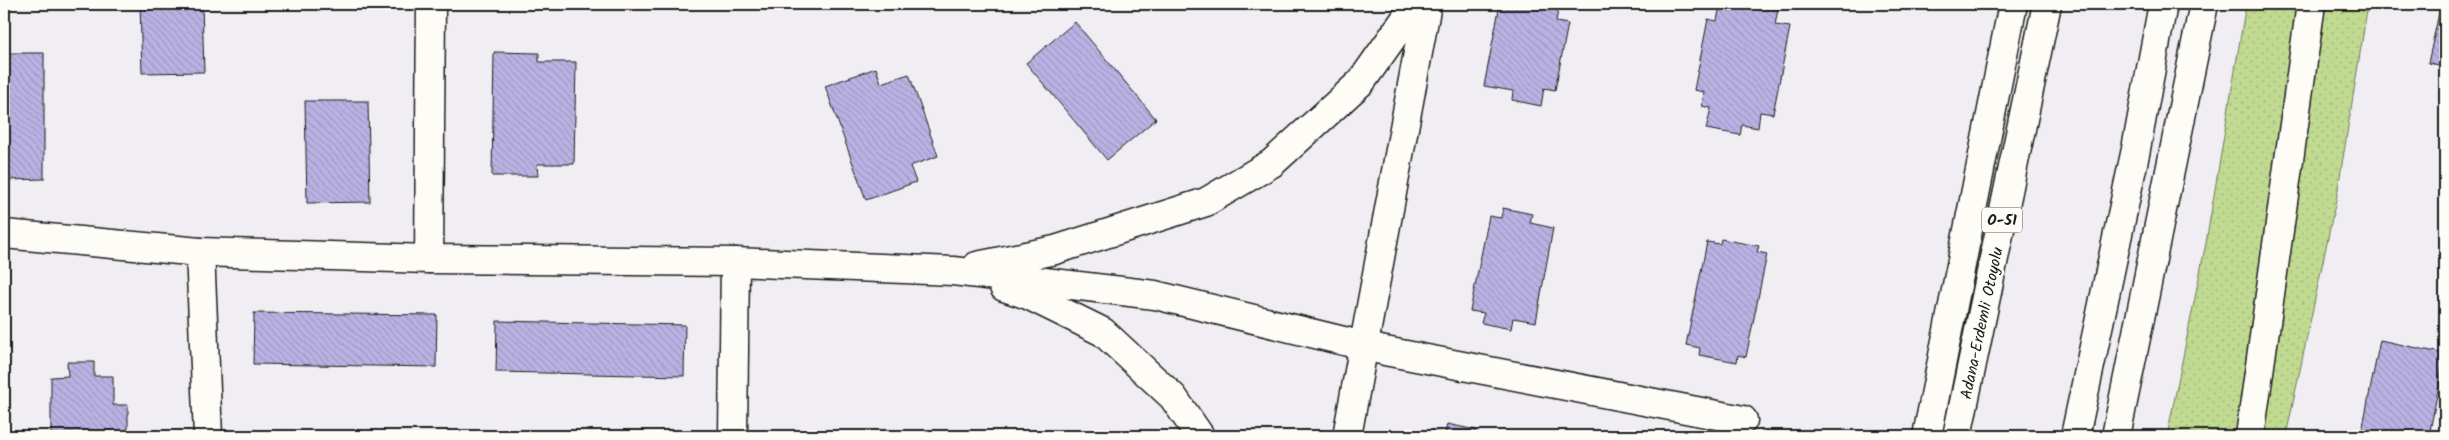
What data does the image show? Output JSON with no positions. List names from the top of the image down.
{
  "streets": {
    "main road": ["O-51", "Adana-Erdemli Otoyolu"]
  }
}
